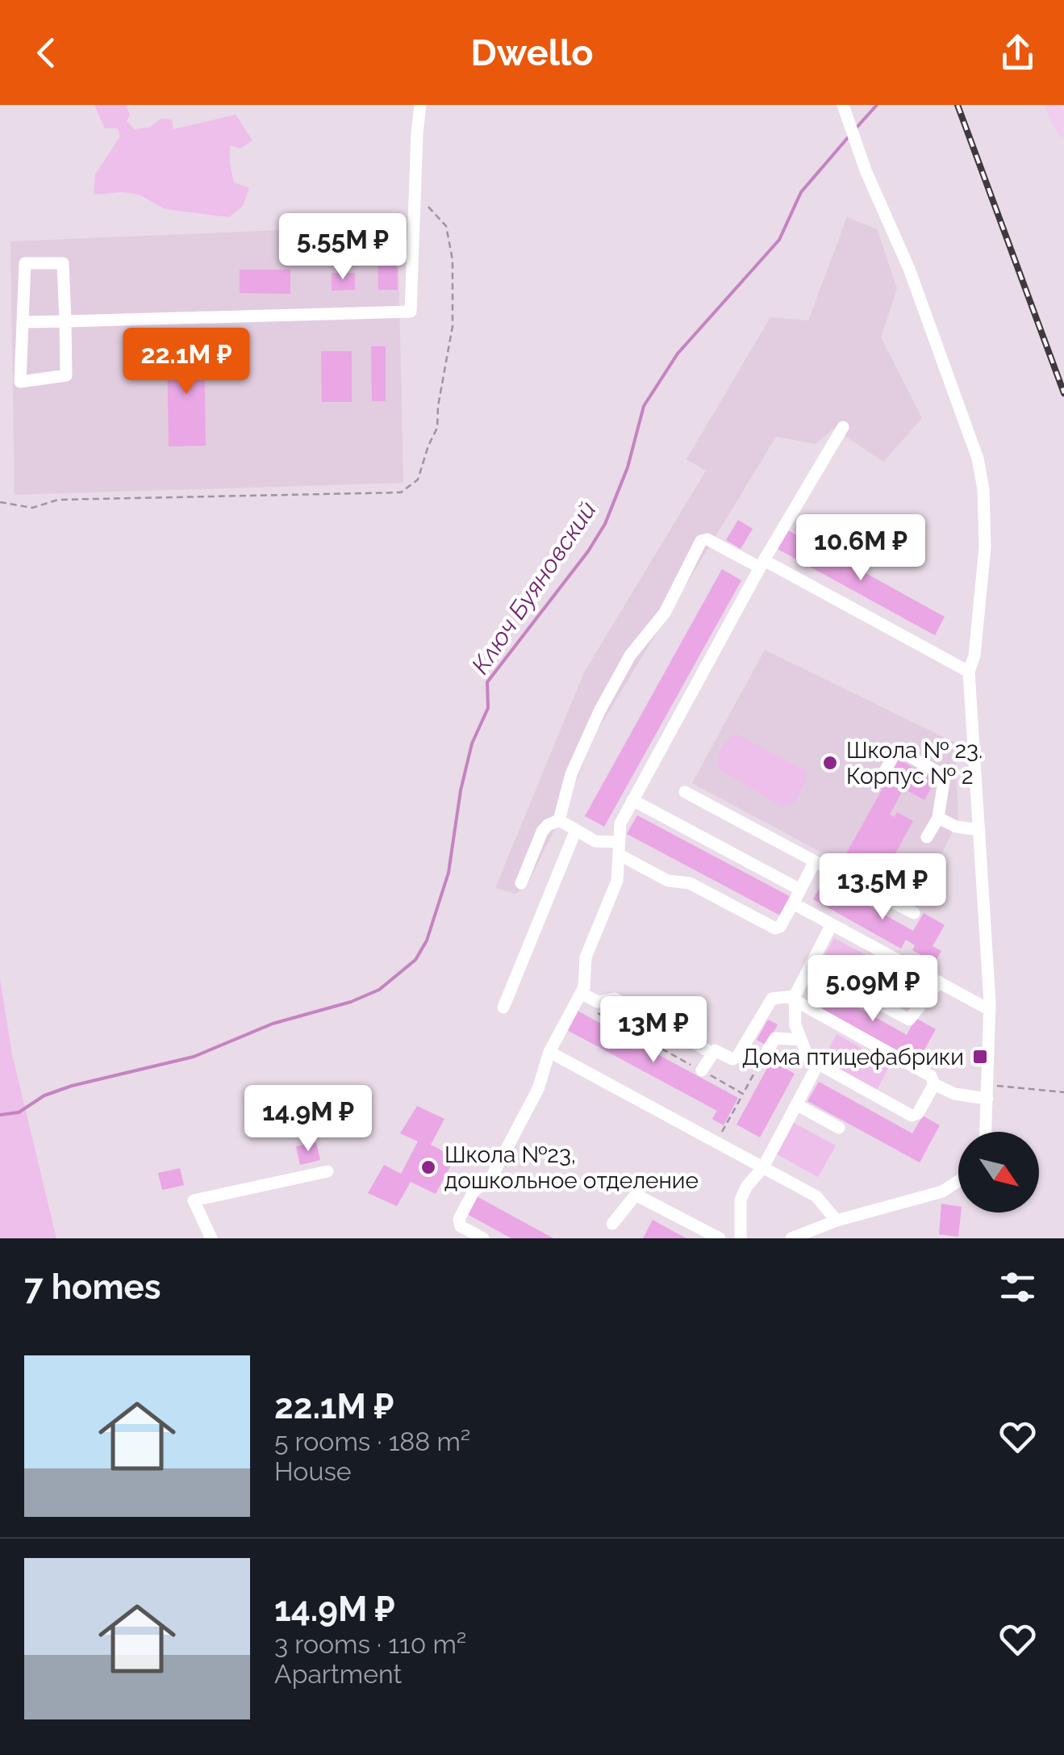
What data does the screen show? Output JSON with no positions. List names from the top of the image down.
{
  "water": ["Ключ Буяновский"],
  "places": {
    "other": ["Школа № 23. Корпус № 2", "Школа №23, дошкольное отделение"],
    "transit": ["Дома птицефабрики"]
  },
  "north": "bottom right",
  "page": {
    "header": "Dwello",
    "price": [
      "5.55M ₽",
      "22.1M ₽",
      "10.6M ₽",
      "13.5M ₽",
      "5.09M ₽",
      "13M ₽",
      "14.9M ₽"
    ],
    "heading": "7 homes",
    "list": [
      {
        "name": "22.1M ₽",
        "note": "5 rooms · 188 m² · House"
      },
      {
        "name": "14.9M ₽",
        "note": "3 rooms · 110 m² · Apartment"
      }
    ]
  }
}
